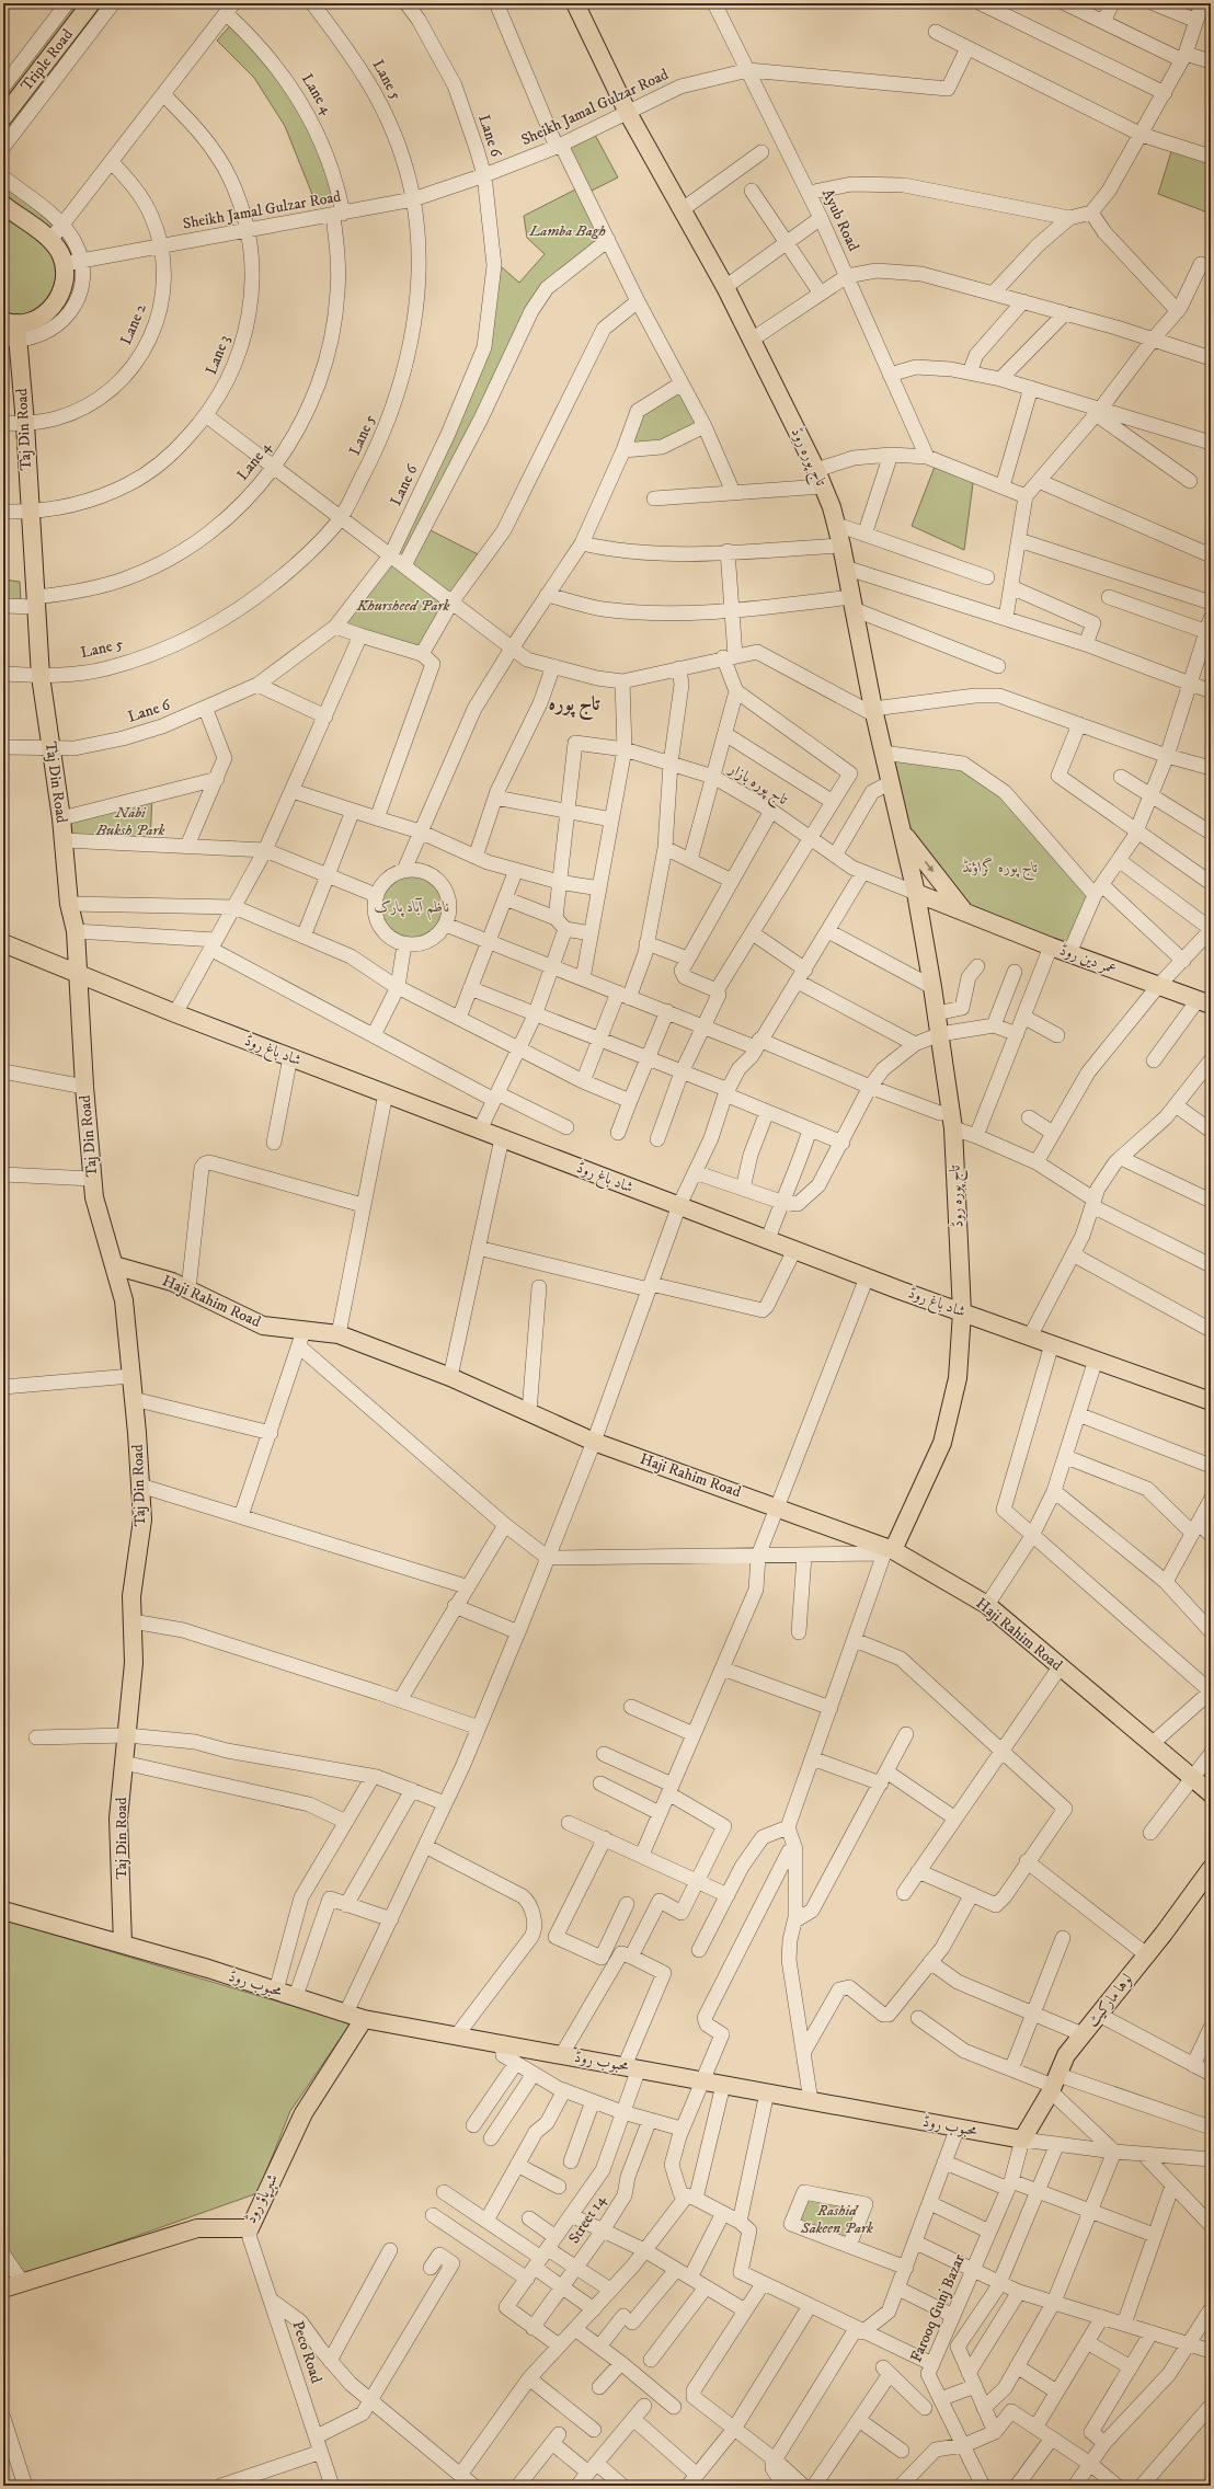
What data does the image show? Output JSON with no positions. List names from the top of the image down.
{
  "streets": {
    "main road": [
      "Triple Road",
      "Taj Din Road",
      "تاج پورہ روڈ",
      "عمر دین روڈ",
      "شاد باغ روڈ",
      "Haji Rahim Road",
      "محبوب روڈ",
      "لوہا مارکیٹ",
      "شېرپاؤ روڈ"
    ],
    "street": [
      "Lane 5",
      "Lane 4",
      "Sheikh Jamal Gulzar Road",
      "Lane 6",
      "Ayub Road",
      "Lane 2",
      "Lane 3",
      "تاج پورہ بازار",
      "Street 14",
      "Farooq Gunj Bazar",
      "Peco Road"
    ]
  },
  "crossings": [
    ["Lane 5", "Sheikh Jamal Gulzar Road"],
    ["Lane 5", "Taj Din Road"],
    ["Lane 4", "Sheikh Jamal Gulzar Road"],
    ["Lane 4", "Taj Din Road"],
    ["Sheikh Jamal Gulzar Road", "Lane 6"],
    ["Sheikh Jamal Gulzar Road", "Ayub Road"],
    ["Sheikh Jamal Gulzar Road", "Lane 2"],
    ["Sheikh Jamal Gulzar Road", "Lane 3"],
    ["Sheikh Jamal Gulzar Road", "تاج پورہ روڈ"],
    ["Lane 6", "Taj Din Road"],
    ["Lane 2", "Taj Din Road"],
    ["Lane 3", "Taj Din Road"],
    ["Taj Din Road", "شاد باغ روڈ"],
    ["Taj Din Road", "Haji Rahim Road"],
    ["Taj Din Road", "محبوب روڈ"],
    ["تاج پورہ روڈ", "تاج پورہ بازار"],
    ["تاج پورہ روڈ", "عمر دین روڈ"],
    ["تاج پورہ روڈ", "شاد باغ روڈ"],
    ["تاج پورہ روڈ", "Haji Rahim Road"],
    ["تاج پورہ بازار", "عمر دین روڈ"],
    ["محبوب روڈ", "لوہا مارکیٹ"],
    ["محبوب روڈ", "شېرپاؤ روڈ"],
    ["محبوب روڈ", "Farooq Gunj Bazar"],
    ["لوہا مارکیٹ", "Farooq Gunj Bazar"],
    ["شېرپاؤ روڈ", "Peco Road"]
  ],
  "districts": ["تاج پورہ"],
  "parks": [
    "Lamba Bagh",
    "Khursheed Park",
    "Nabi Buksh Park",
    "تاج پورہ گراؤنڈ",
    "ناظم آباد پارک",
    "Rashid Sakeen Park"
  ]
}
